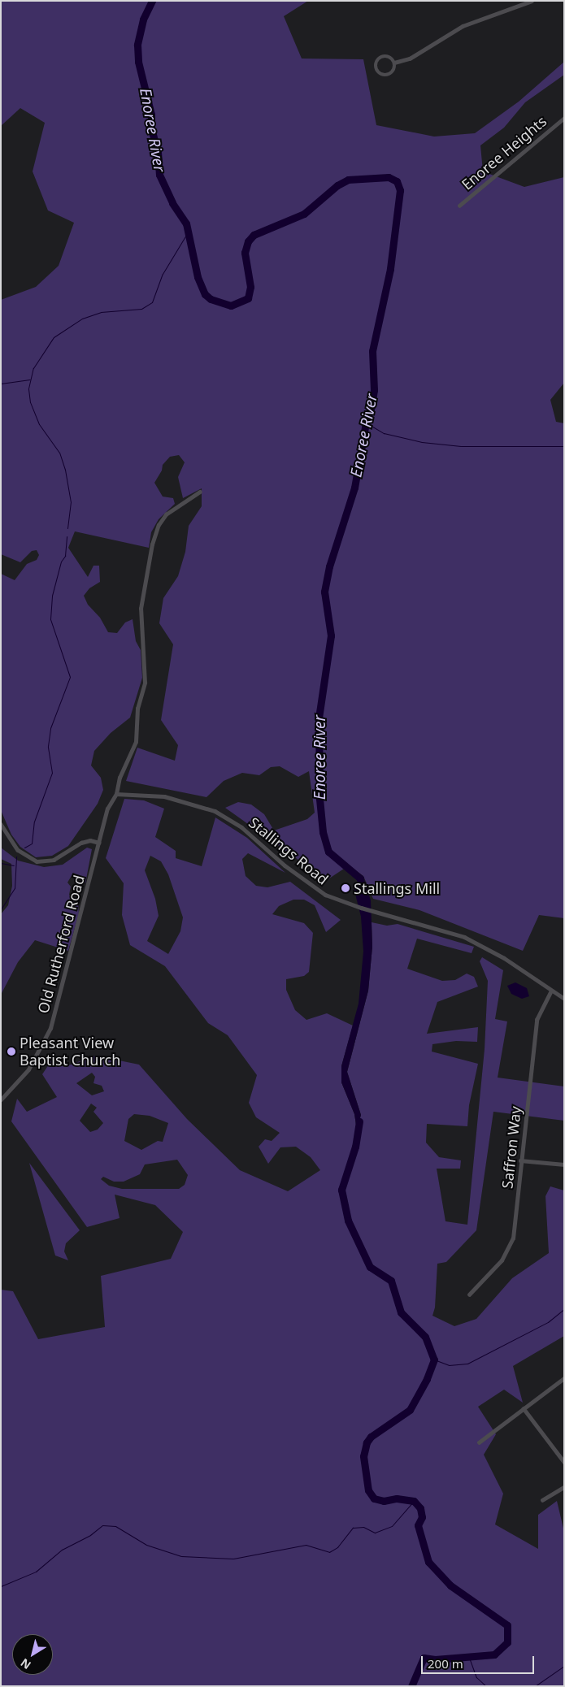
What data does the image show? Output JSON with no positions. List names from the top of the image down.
{
  "streets": {
    "street": [
      "Enoree Heights",
      "Stallings Road",
      "Old Rutherford Road",
      "Saffron Way"
    ]
  },
  "crossings": [
    ["Stallings Road", "Old Rutherford Road"],
    ["Stallings Road", "Saffron Way"]
  ],
  "water": ["Enoree River"],
  "places": ["Stallings Mill", "Pleasant View Baptist Church"],
  "scale_bar": "200 m",
  "north": "bottom left"
}
